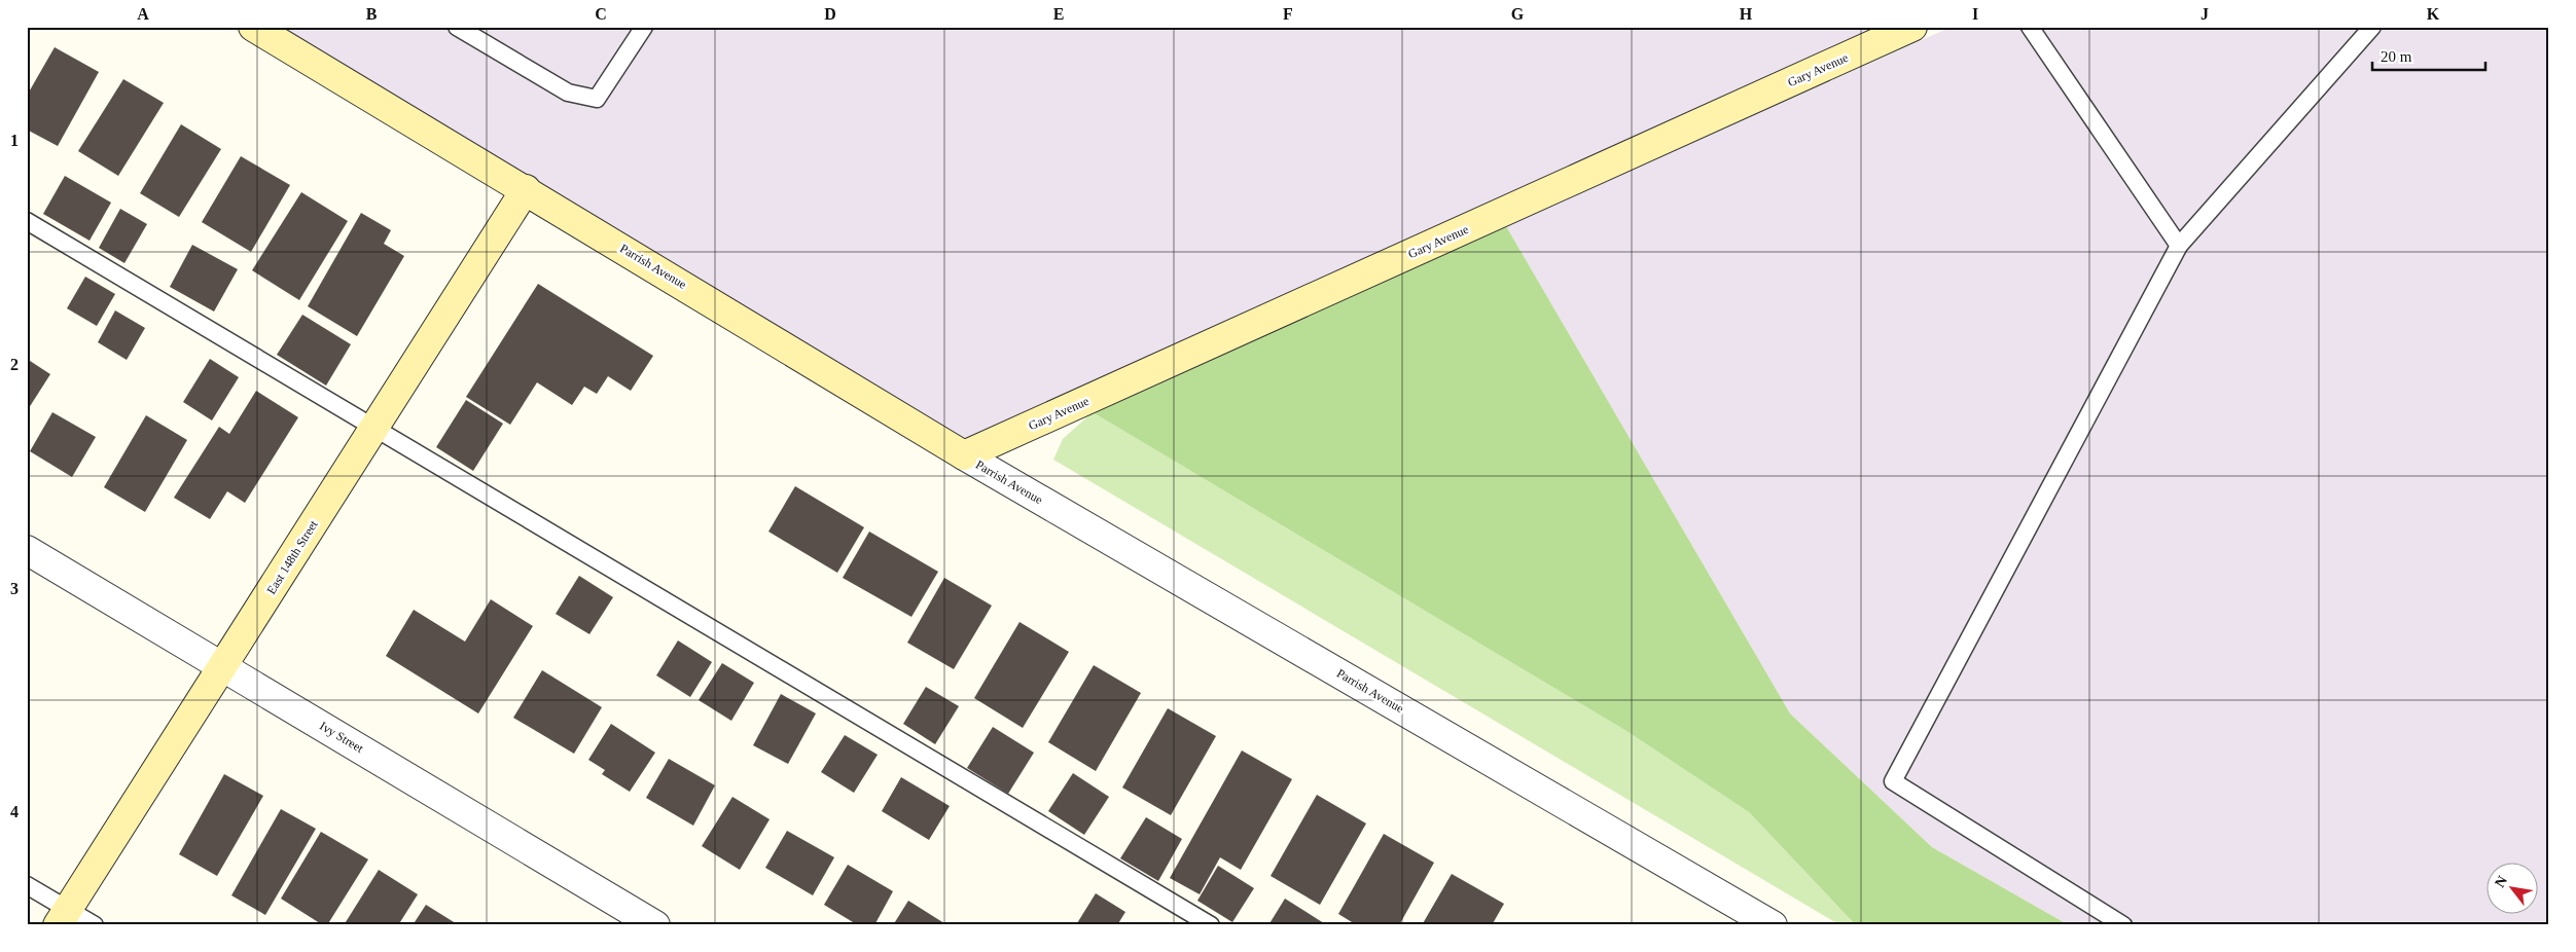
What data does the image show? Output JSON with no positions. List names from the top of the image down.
{
  "streets": {
    "street": [
      "Gary Avenue",
      "Parrish Avenue",
      "East 148th Street",
      "Ivy Street"
    ]
  },
  "crossings": [
    ["Gary Avenue", "Parrish Avenue"],
    ["Parrish Avenue", "East 148th Street"],
    ["East 148th Street", "Ivy Street"]
  ],
  "scale_bar": "20 m",
  "north": "top left",
  "grid": {
    "columns": [
      "A",
      "B",
      "C",
      "D",
      "E",
      "F",
      "G",
      "H",
      "I",
      "J",
      "K"
    ],
    "rows": [
      "1",
      "2",
      "3",
      "4"
    ]
  }
}
